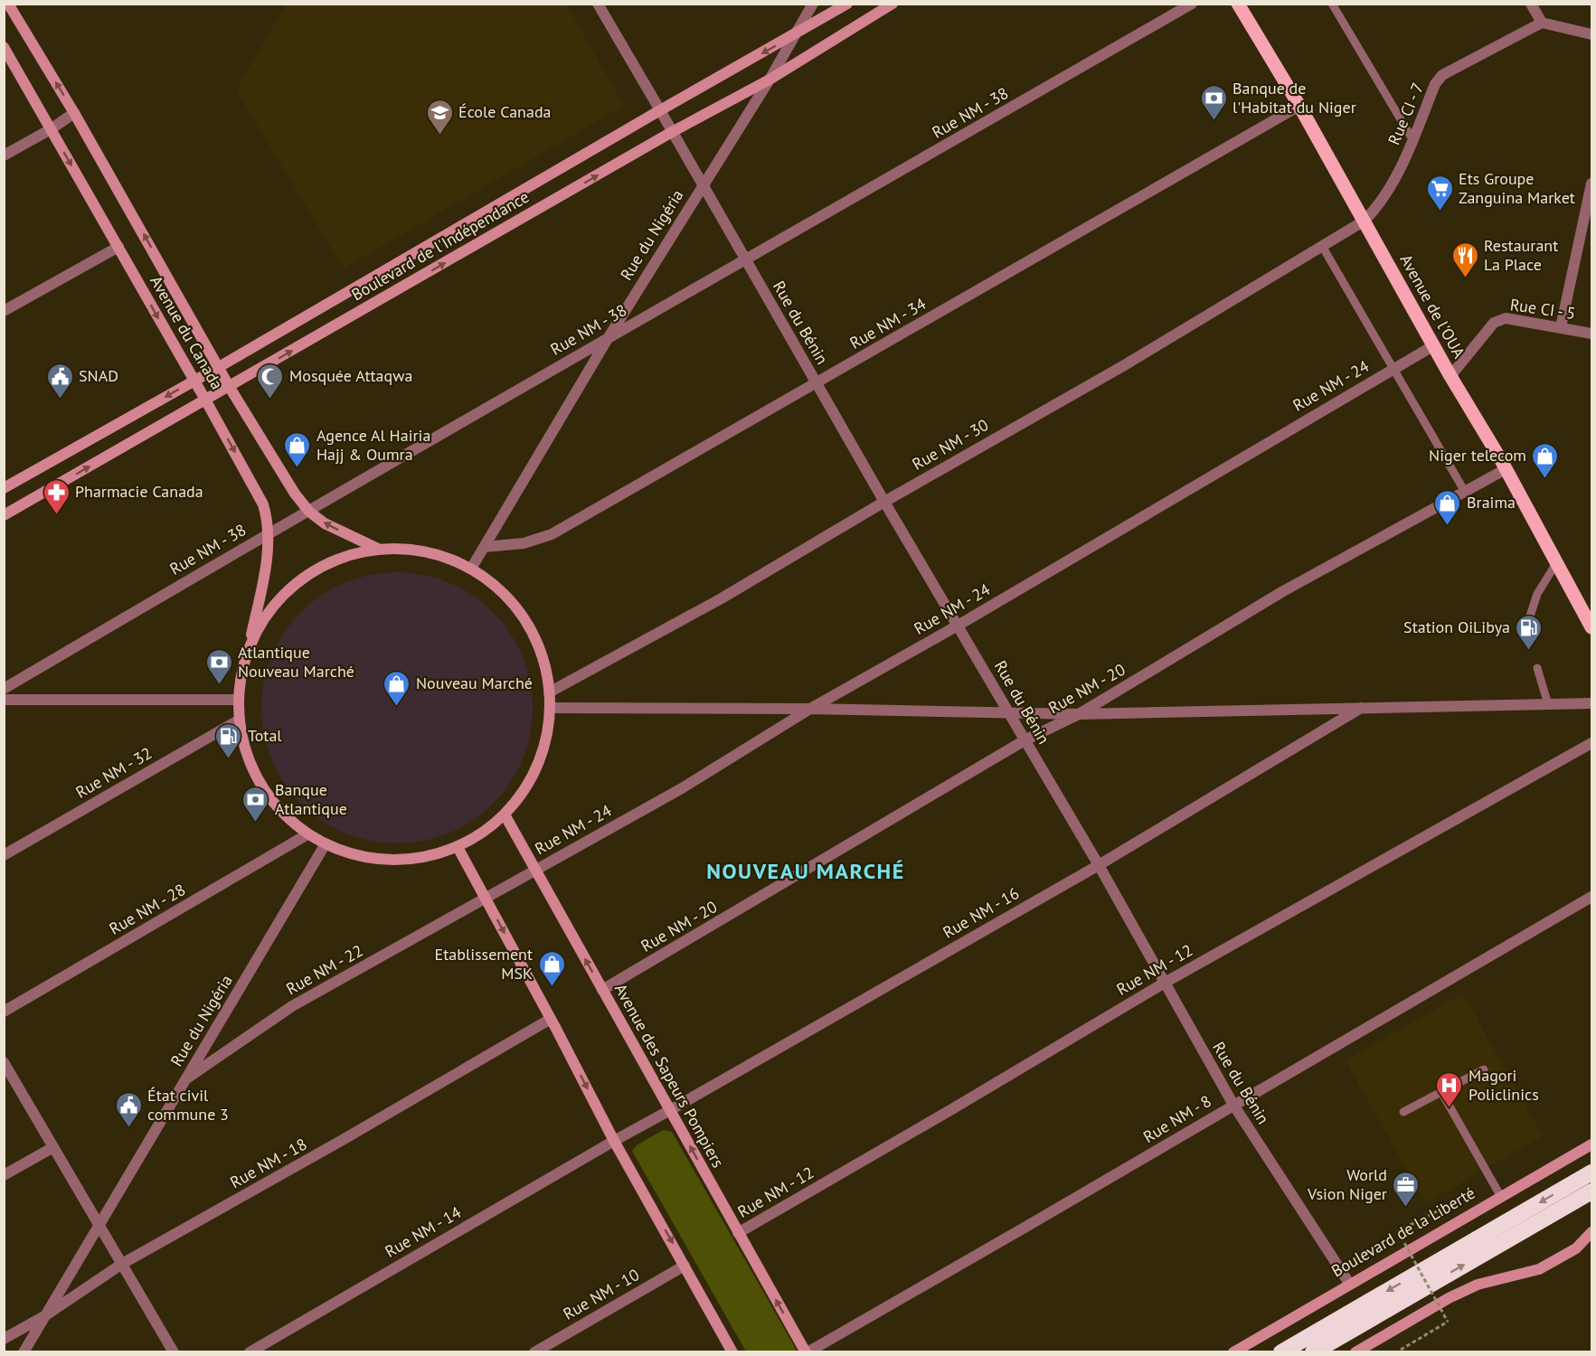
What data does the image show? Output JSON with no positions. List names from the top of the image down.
{
  "streets": {
    "main road": ["Avenue de l'OUA"],
    "street": [
      "Rue NM - 38",
      "Rue CI - 7",
      "Rue du Nigéria",
      "Boulevard de l'Indépendance",
      "Rue CI - 5",
      "Rue du Bénin",
      "Rue NM - 34",
      "Avenue du Canada",
      "Rue NM - 24",
      "Rue NM - 30",
      "Rue NM - 20",
      "Rue NM - 32",
      "Rue NM - 28",
      "Rue NM - 16",
      "Rue NM - 22",
      "Rue NM - 12",
      "Avenue des Sapeurs Pompiers",
      "Rue NM - 8",
      "Rue NM - 18",
      "Rue NM - 14",
      "Boulevard de la Liberté",
      "Rue NM - 10"
    ]
  },
  "crossings": [
    ["Rue NM - 38", "Rue du Nigéria"],
    ["Rue NM - 38", "Rue du Bénin"],
    ["Rue NM - 38", "Avenue du Canada"],
    ["Rue CI - 7", "Avenue de l'OUA"],
    ["Rue CI - 7", "Rue NM - 30"],
    ["Rue du Nigéria", "Boulevard de l'Indépendance"],
    ["Rue du Nigéria", "Rue du Bénin"],
    ["Rue du Nigéria", "Rue NM - 34"],
    ["Rue du Nigéria", "Rue NM - 22"],
    ["Rue du Nigéria", "Rue NM - 18"],
    ["Boulevard de l'Indépendance", "Rue du Bénin"],
    ["Boulevard de l'Indépendance", "Avenue du Canada"],
    ["Avenue de l'OUA", "Rue CI - 5"],
    ["Avenue de l'OUA", "Rue NM - 34"],
    ["Avenue de l'OUA", "Rue NM - 24"],
    ["Avenue de l'OUA", "Rue NM - 30"],
    ["Avenue de l'OUA", "Rue NM - 20"],
    ["Rue du Bénin", "Rue NM - 34"],
    ["Rue du Bénin", "Rue NM - 24"],
    ["Rue du Bénin", "Rue NM - 30"],
    ["Rue du Bénin", "Rue NM - 20"],
    ["Rue du Bénin", "Rue NM - 16"],
    ["Rue du Bénin", "Rue NM - 12"],
    ["Rue du Bénin", "Rue NM - 8"],
    ["Rue du Bénin", "Boulevard de la Liberté"],
    ["Rue NM - 24", "Rue NM - 22"],
    ["Rue NM - 24", "Avenue des Sapeurs Pompiers"],
    ["Rue NM - 20", "Avenue des Sapeurs Pompiers"],
    ["Rue NM - 16", "Avenue des Sapeurs Pompiers"],
    ["Rue NM - 16", "Rue NM - 14"],
    ["Rue NM - 12", "Avenue des Sapeurs Pompiers"],
    ["Avenue des Sapeurs Pompiers", "Rue NM - 8"]
  ],
  "districts": ["NOUVEAU MARCHÉ"],
  "places": {
    "bank": ["Banque de l'Habitat du Niger", "Atlantique Nouveau Marché", "Banque Atlantique"],
    "school or university": ["École Canada"],
    "supermarket": ["Ets Groupe Zanguina Market"],
    "restaurant": ["Restaurant La Place"],
    "public building": ["SNAD", "État civil commune 3"],
    "mosque": ["Mosquée Attaqwa"],
    "shop": [
      "Agence Al Hairia Hajj & Oumra",
      "Niger telecom",
      "Braima",
      "Nouveau Marché",
      "Etablissement MSK"
    ],
    "pharmacy": ["Pharmacie Canada"],
    "fuel station": ["Station OiLibya", "Total"],
    "hospital": ["Magori Policlinics"],
    "office": ["World Vsion Niger"]
  }
}
